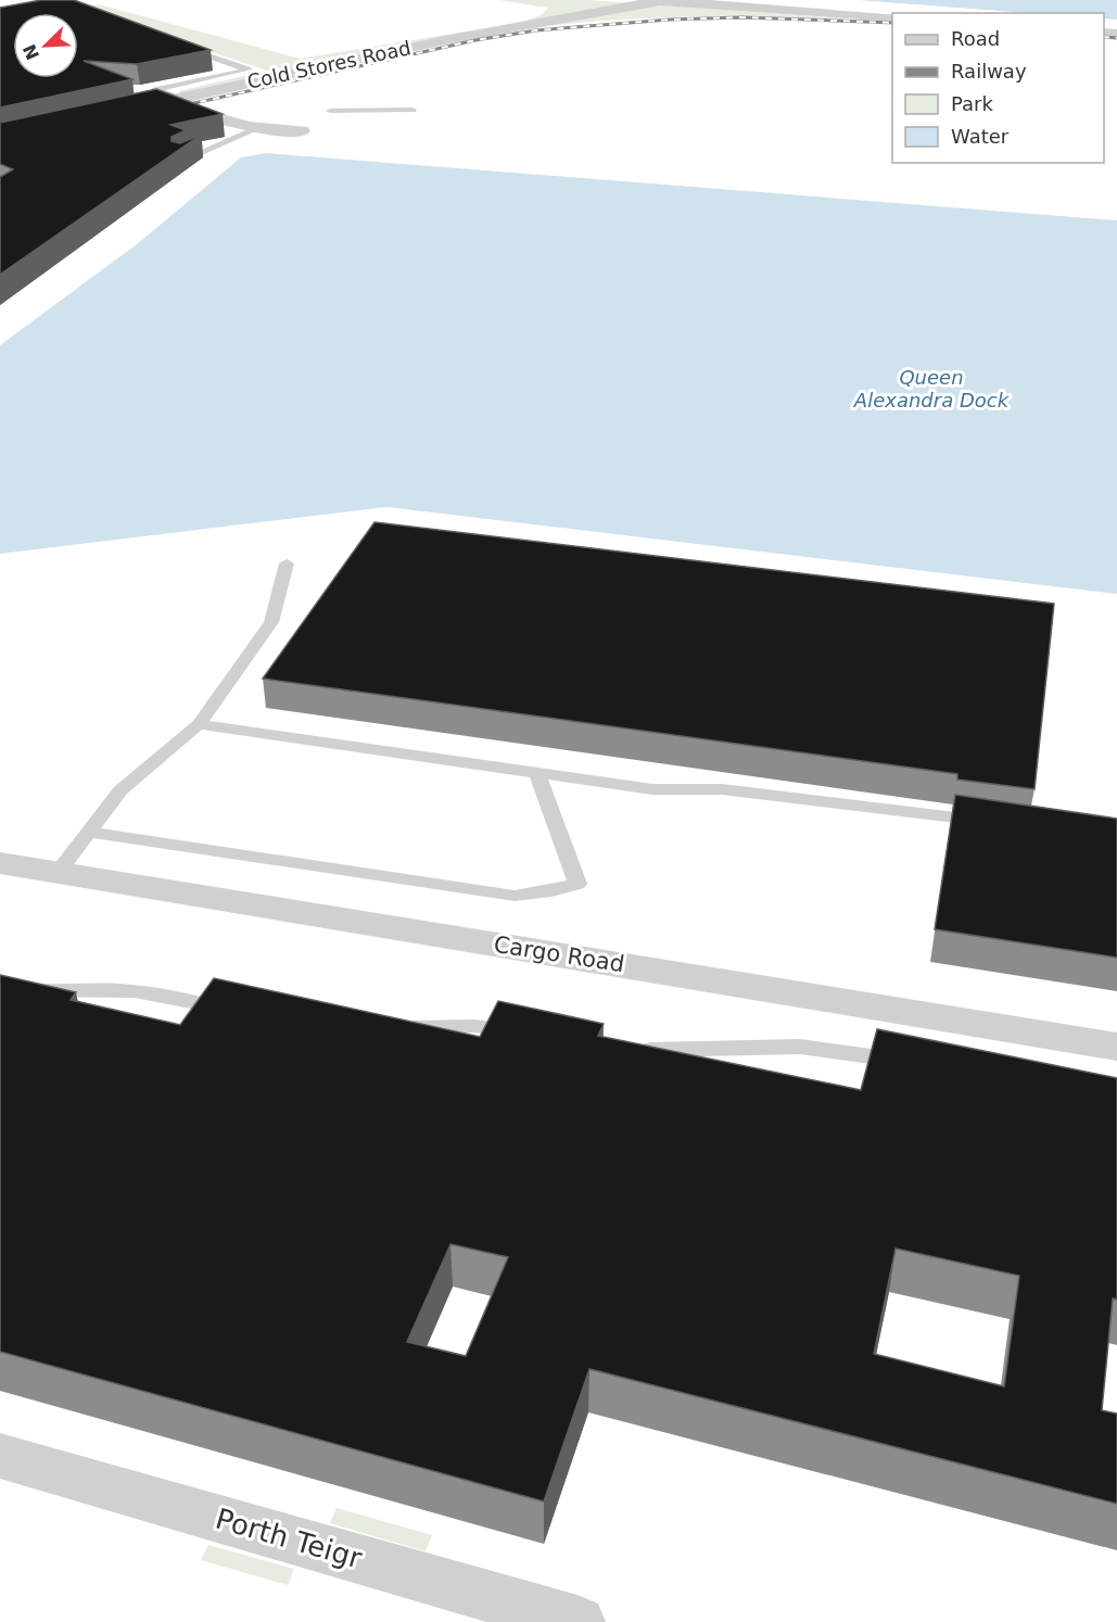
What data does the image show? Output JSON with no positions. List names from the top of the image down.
{
  "streets": {
    "street": ["Cold Stores Road", "Cargo Road", "Porth Teigr"]
  },
  "water": ["Queen Alexandra Dock"],
  "legend": [
    "Road",
    "Railway",
    "Park",
    "Water"
  ],
  "north": "bottom left"
}
